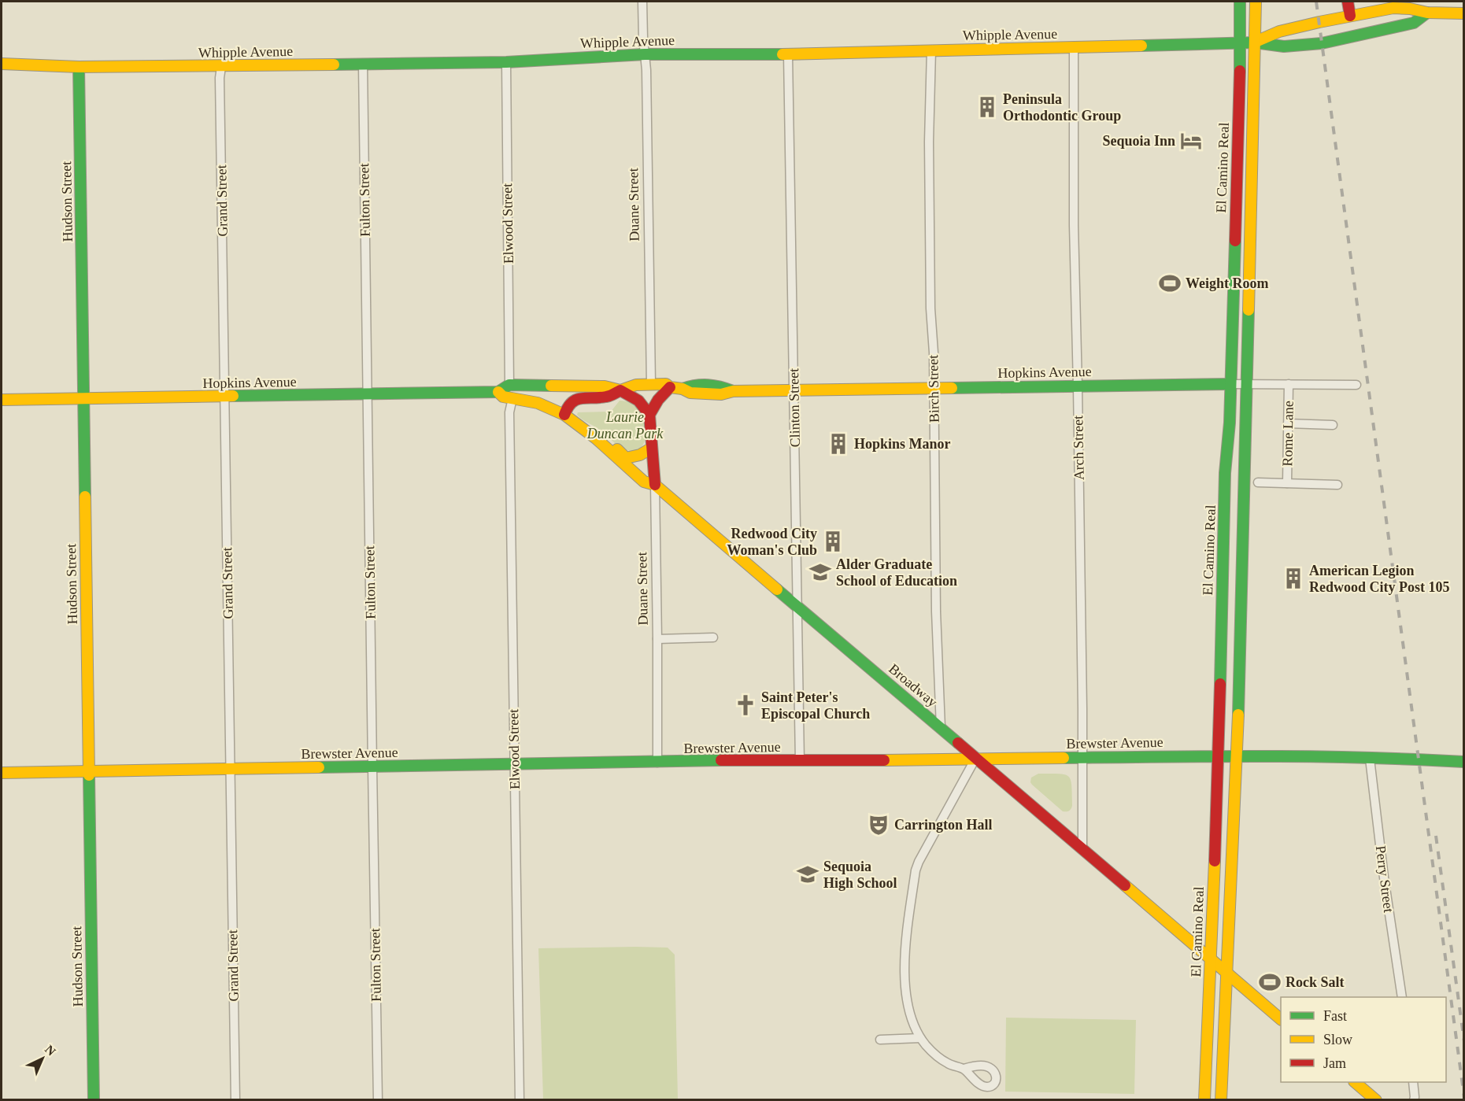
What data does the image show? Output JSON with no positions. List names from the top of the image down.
{
  "streets": {
    "street": [
      "Whipple Avenue",
      "El Camino Real",
      "Fulton Street",
      "Grand Street",
      "Hudson Street",
      "Duane Street",
      "Elwood Street",
      "Hopkins Avenue",
      "Birch Street",
      "Clinton Street",
      "Rome Lane",
      "Arch Street",
      "Broadway",
      "Brewster Avenue",
      "Perry Street"
    ]
  },
  "crossings": [
    ["Whipple Avenue", "El Camino Real"],
    ["Whipple Avenue", "Fulton Street"],
    ["Whipple Avenue", "Grand Street"],
    ["Whipple Avenue", "Hudson Street"],
    ["Whipple Avenue", "Duane Street"],
    ["Whipple Avenue", "Elwood Street"],
    ["Whipple Avenue", "Birch Street"],
    ["Whipple Avenue", "Clinton Street"],
    ["Whipple Avenue", "Arch Street"],
    ["El Camino Real", "Hopkins Avenue"],
    ["El Camino Real", "Broadway"],
    ["El Camino Real", "Brewster Avenue"],
    ["Fulton Street", "Hopkins Avenue"],
    ["Fulton Street", "Brewster Avenue"],
    ["Grand Street", "Hopkins Avenue"],
    ["Grand Street", "Brewster Avenue"],
    ["Hudson Street", "Hopkins Avenue"],
    ["Hudson Street", "Brewster Avenue"],
    ["Duane Street", "Hopkins Avenue"],
    ["Duane Street", "Broadway"],
    ["Duane Street", "Brewster Avenue"],
    ["Elwood Street", "Hopkins Avenue"],
    ["Elwood Street", "Broadway"],
    ["Elwood Street", "Brewster Avenue"],
    ["Hopkins Avenue", "Birch Street"],
    ["Hopkins Avenue", "Clinton Street"],
    ["Hopkins Avenue", "Rome Lane"],
    ["Hopkins Avenue", "Arch Street"],
    ["Hopkins Avenue", "Broadway"],
    ["Birch Street", "Broadway"],
    ["Clinton Street", "Broadway"],
    ["Clinton Street", "Brewster Avenue"],
    ["Arch Street", "Broadway"],
    ["Arch Street", "Brewster Avenue"],
    ["Broadway", "Brewster Avenue"],
    ["Brewster Avenue", "Perry Street"]
  ],
  "parks": ["Laurie Duncan Park"],
  "places": {
    "building": [
      "Peninsula Orthodontic Group",
      "Hopkins Manor",
      "Redwood City Woman's Club",
      "American Legion Redwood City Post 105"
    ],
    "hotel": ["Sequoia Inn"],
    "sports": ["Weight Room", "Rock Salt"],
    "school or university": ["Alder Graduate School of Education", "Sequoia High School"],
    "church": ["Saint Peter's Episcopal Church"],
    "theatre": ["Carrington Hall"]
  },
  "legend": ["Fast", "Slow", "Jam"],
  "north": "top right"
}
